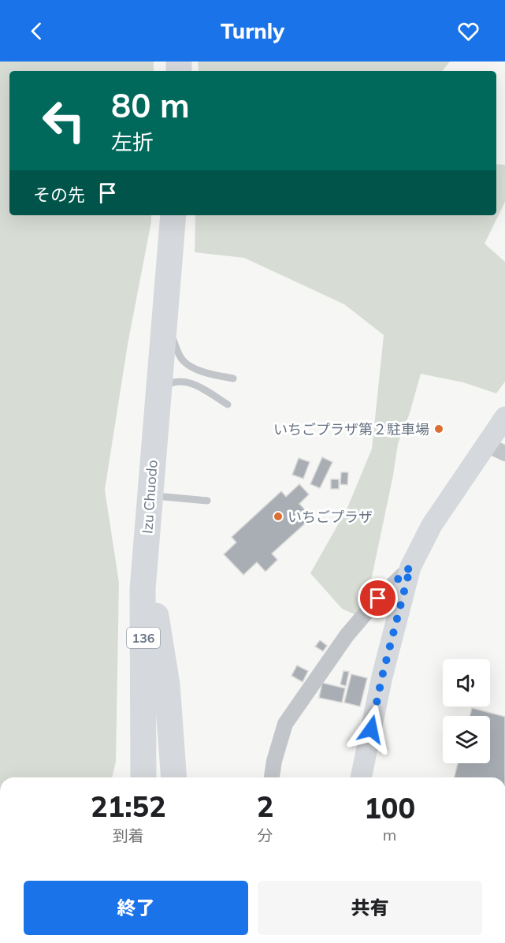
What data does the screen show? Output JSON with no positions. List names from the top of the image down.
{
  "streets": {
    "highway": ["Izu Chuodo", "136"]
  },
  "places": ["いちごプラザ第２駐車場", "いちごプラザ"],
  "page": {
    "header": "Turnly",
    "turn": ["80 m", "左折"],
    "then": "その先",
    "eta": [
      "21:52",
      "到着",
      "2",
      "分",
      "100",
      "m"
    ],
    "buttons": ["終了", "共有"]
  }
}
